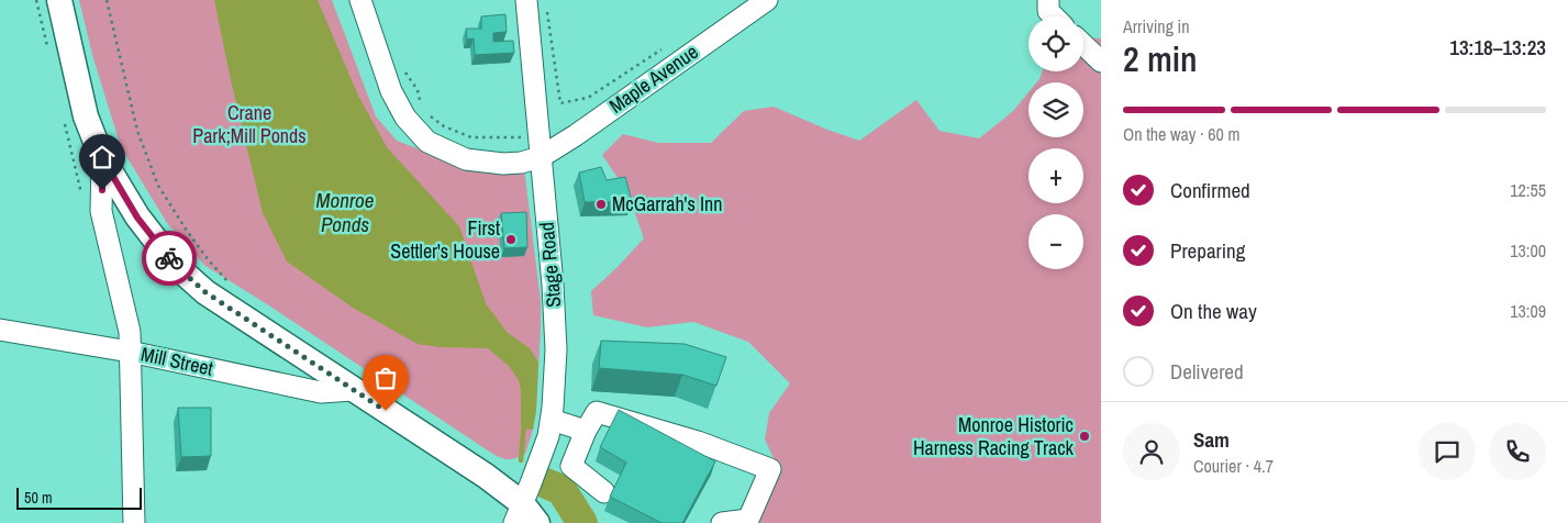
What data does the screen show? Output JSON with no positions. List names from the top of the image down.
{
  "streets": {
    "street": ["Maple Avenue", "Stage Road", "Mill Street"]
  },
  "crossings": [
    ["Maple Avenue", "Stage Road"]
  ],
  "water": ["Monroe Ponds"],
  "parks": ["Crane Park;Mill Ponds"],
  "places": ["McGarrah's Inn", "First Settler's House", "Monroe Historic Harness Racing Track"],
  "scale_bar": "50 m",
  "page": {
    "heading": ["2 min", "Arriving in", "13:18–13:23"],
    "panel": ["Sam", "Courier · 4.7"],
    "map_buttons": ["+", "−"],
    "bar": "On the way · 60 m",
    "list": [
      ["Confirmed", "12:55"],
      ["Preparing", "13:00"],
      ["On the way", "13:09"],
      "Delivered"
    ],
    "scale": "50 m"
  }
}
